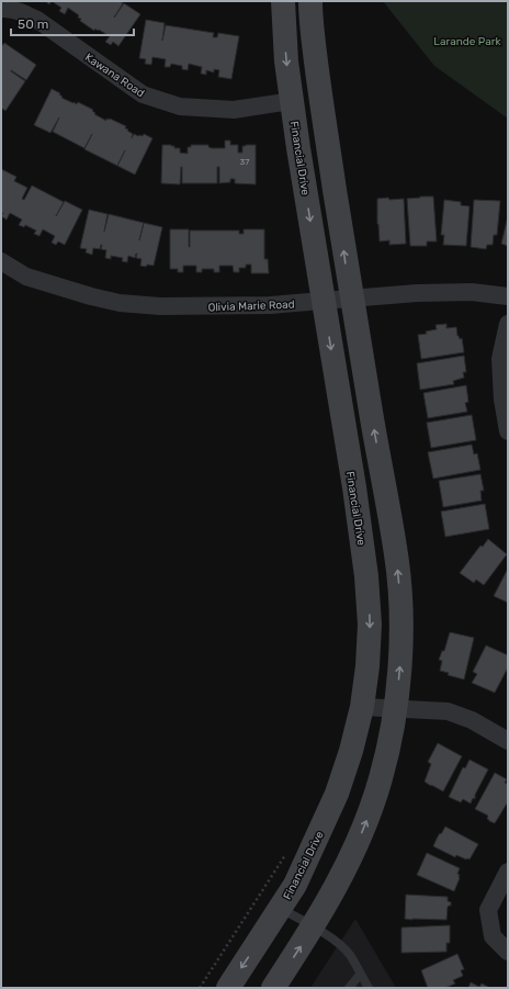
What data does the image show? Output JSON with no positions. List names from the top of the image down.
{
  "streets": {
    "street": ["Kawana Road", "Financial Drive", "Olivia Marie Road"]
  },
  "crossings": [
    ["Kawana Road", "Financial Drive"],
    ["Financial Drive", "Olivia Marie Road"]
  ],
  "parks": ["Larande Park"],
  "house_numbers": ["37"],
  "scale_bar": "50 m"
}
